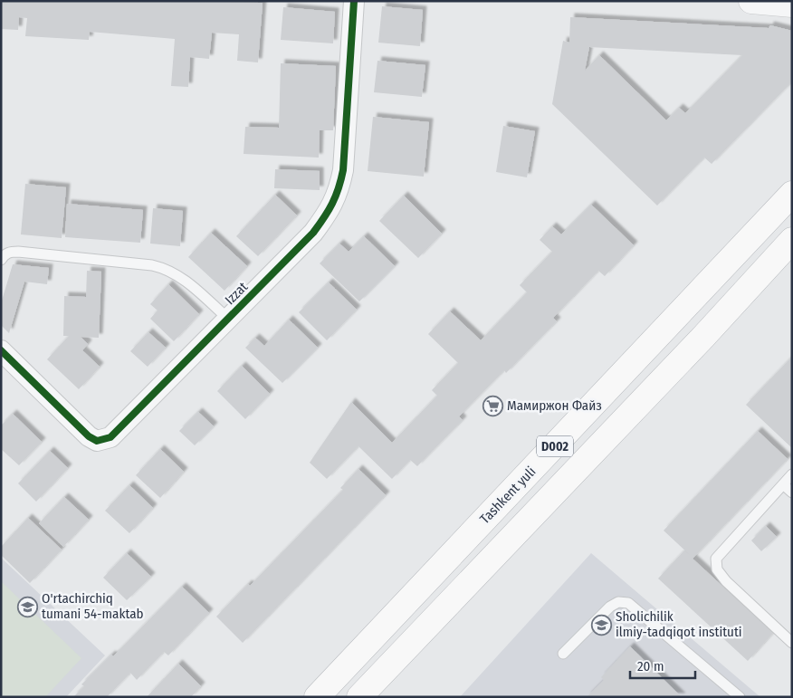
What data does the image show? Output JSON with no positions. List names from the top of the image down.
{
  "streets": {
    "highway": ["D002", "Tashkent yuli"],
    "street": ["Izzat"]
  },
  "places": {
    "supermarket": ["Мамиржон Файз"],
    "school or university": ["O'rtachirchiq tumani 54-maktab", "Sholichilik ilmiy-tadqiqot instituti"]
  },
  "scale_bar": "20 m"
}
